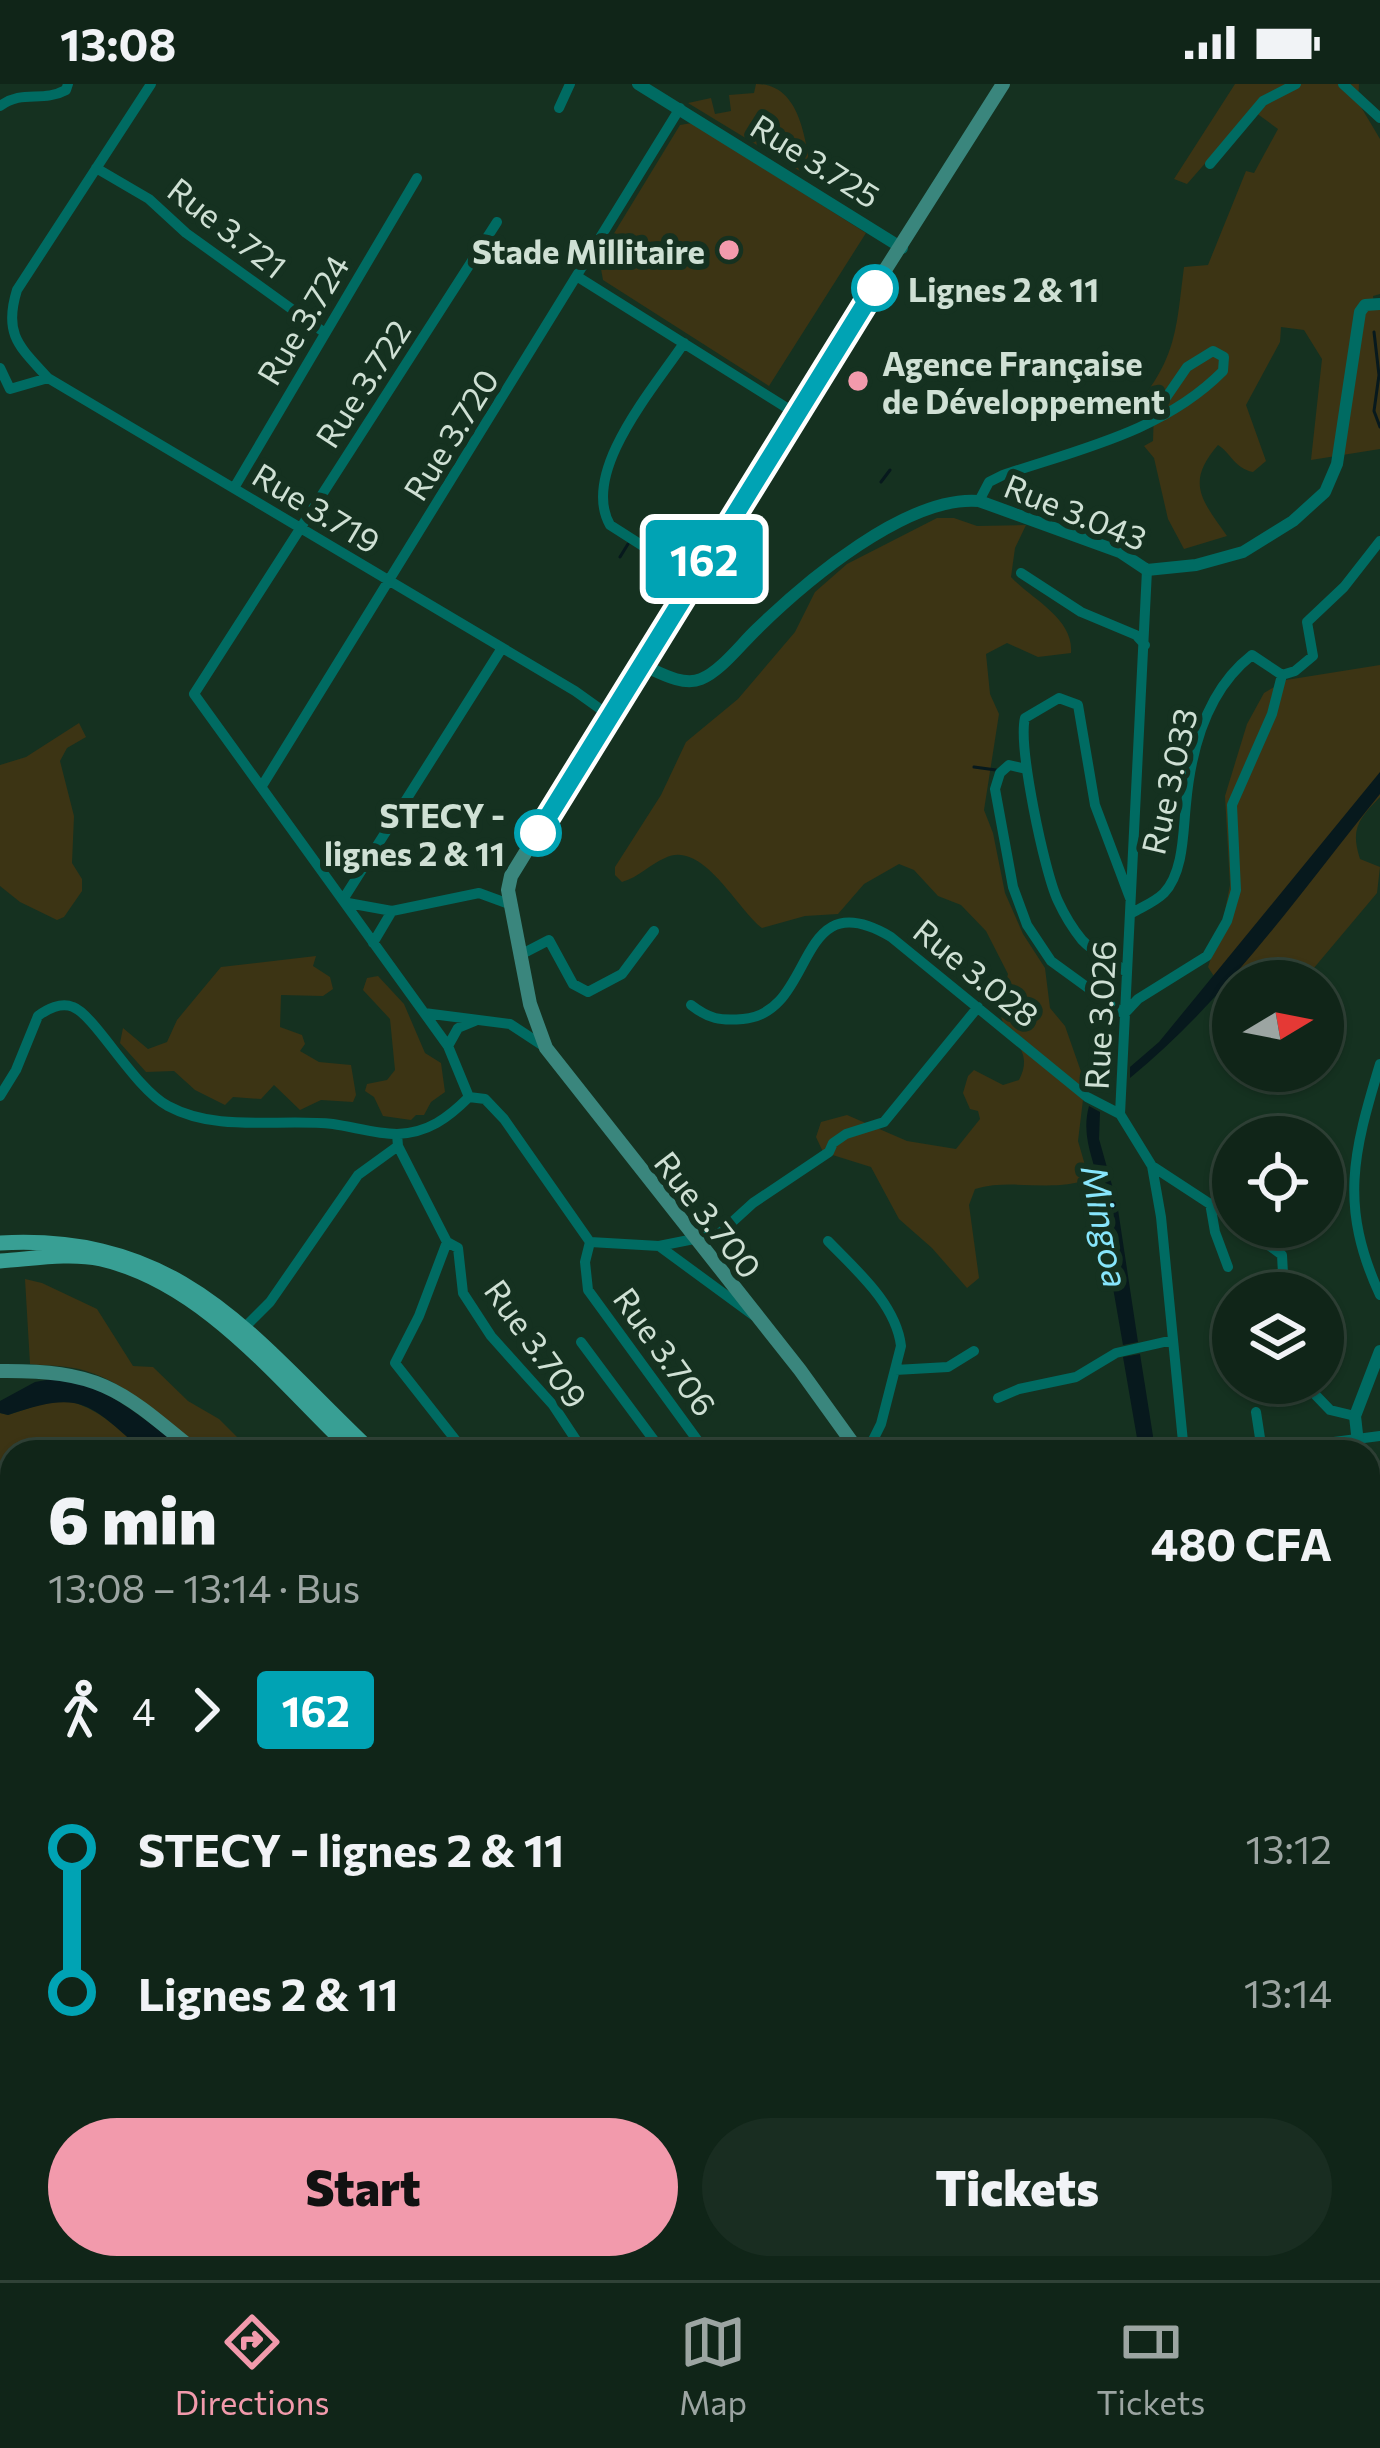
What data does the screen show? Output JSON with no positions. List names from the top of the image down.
{
  "streets": {
    "main road": ["Rue 3.700"],
    "street": [
      "Rue 3.725",
      "Rue 3.721",
      "Rue 3.724",
      "Rue 3.722",
      "Rue 3.720",
      "Rue 3.719",
      "Rue 3.043",
      "Rue 3.033",
      "Rue 3.028",
      "Rue 3.026",
      "Rue 3.709",
      "Rue 3.706"
    ]
  },
  "crossings": [
    ["Rue 3.725", "Rue 3.720"],
    ["Rue 3.721", "Rue 3.724"],
    ["Rue 3.724", "Rue 3.719"],
    ["Rue 3.722", "Rue 3.720"],
    ["Rue 3.722", "Rue 3.719"],
    ["Rue 3.720", "Rue 3.719"],
    ["Rue 3.043", "Rue 3.026"],
    ["Rue 3.033", "Rue 3.026"],
    ["Rue 3.028", "Rue 3.026"],
    ["Rue 3.028", "Rue 3.706"],
    ["Rue 3.700", "Rue 3.706"]
  ],
  "water": ["Mingoa"],
  "places": [
    "Stade Millitaire",
    "Lignes 2 & 11",
    "Agence Française de Développement",
    "STECY - lignes 2 & 11"
  ],
  "lines": ["bus line 162"],
  "north": "right",
  "page": {
    "status": "13:08",
    "on_map": "162",
    "heading": ["6 min", "13:08 – 13:14 · Bus", "480 CFA"],
    "legs": ["4", "162"],
    "list": [
      {
        "name": "STECY - lignes 2 & 11",
        "value": "13:12"
      },
      {
        "name": "Lignes 2 & 11",
        "value": "13:14"
      }
    ],
    "buttons": ["Start", "Tickets"],
    "tabs": ["Directions", "Map", "Tickets"]
  }
}
